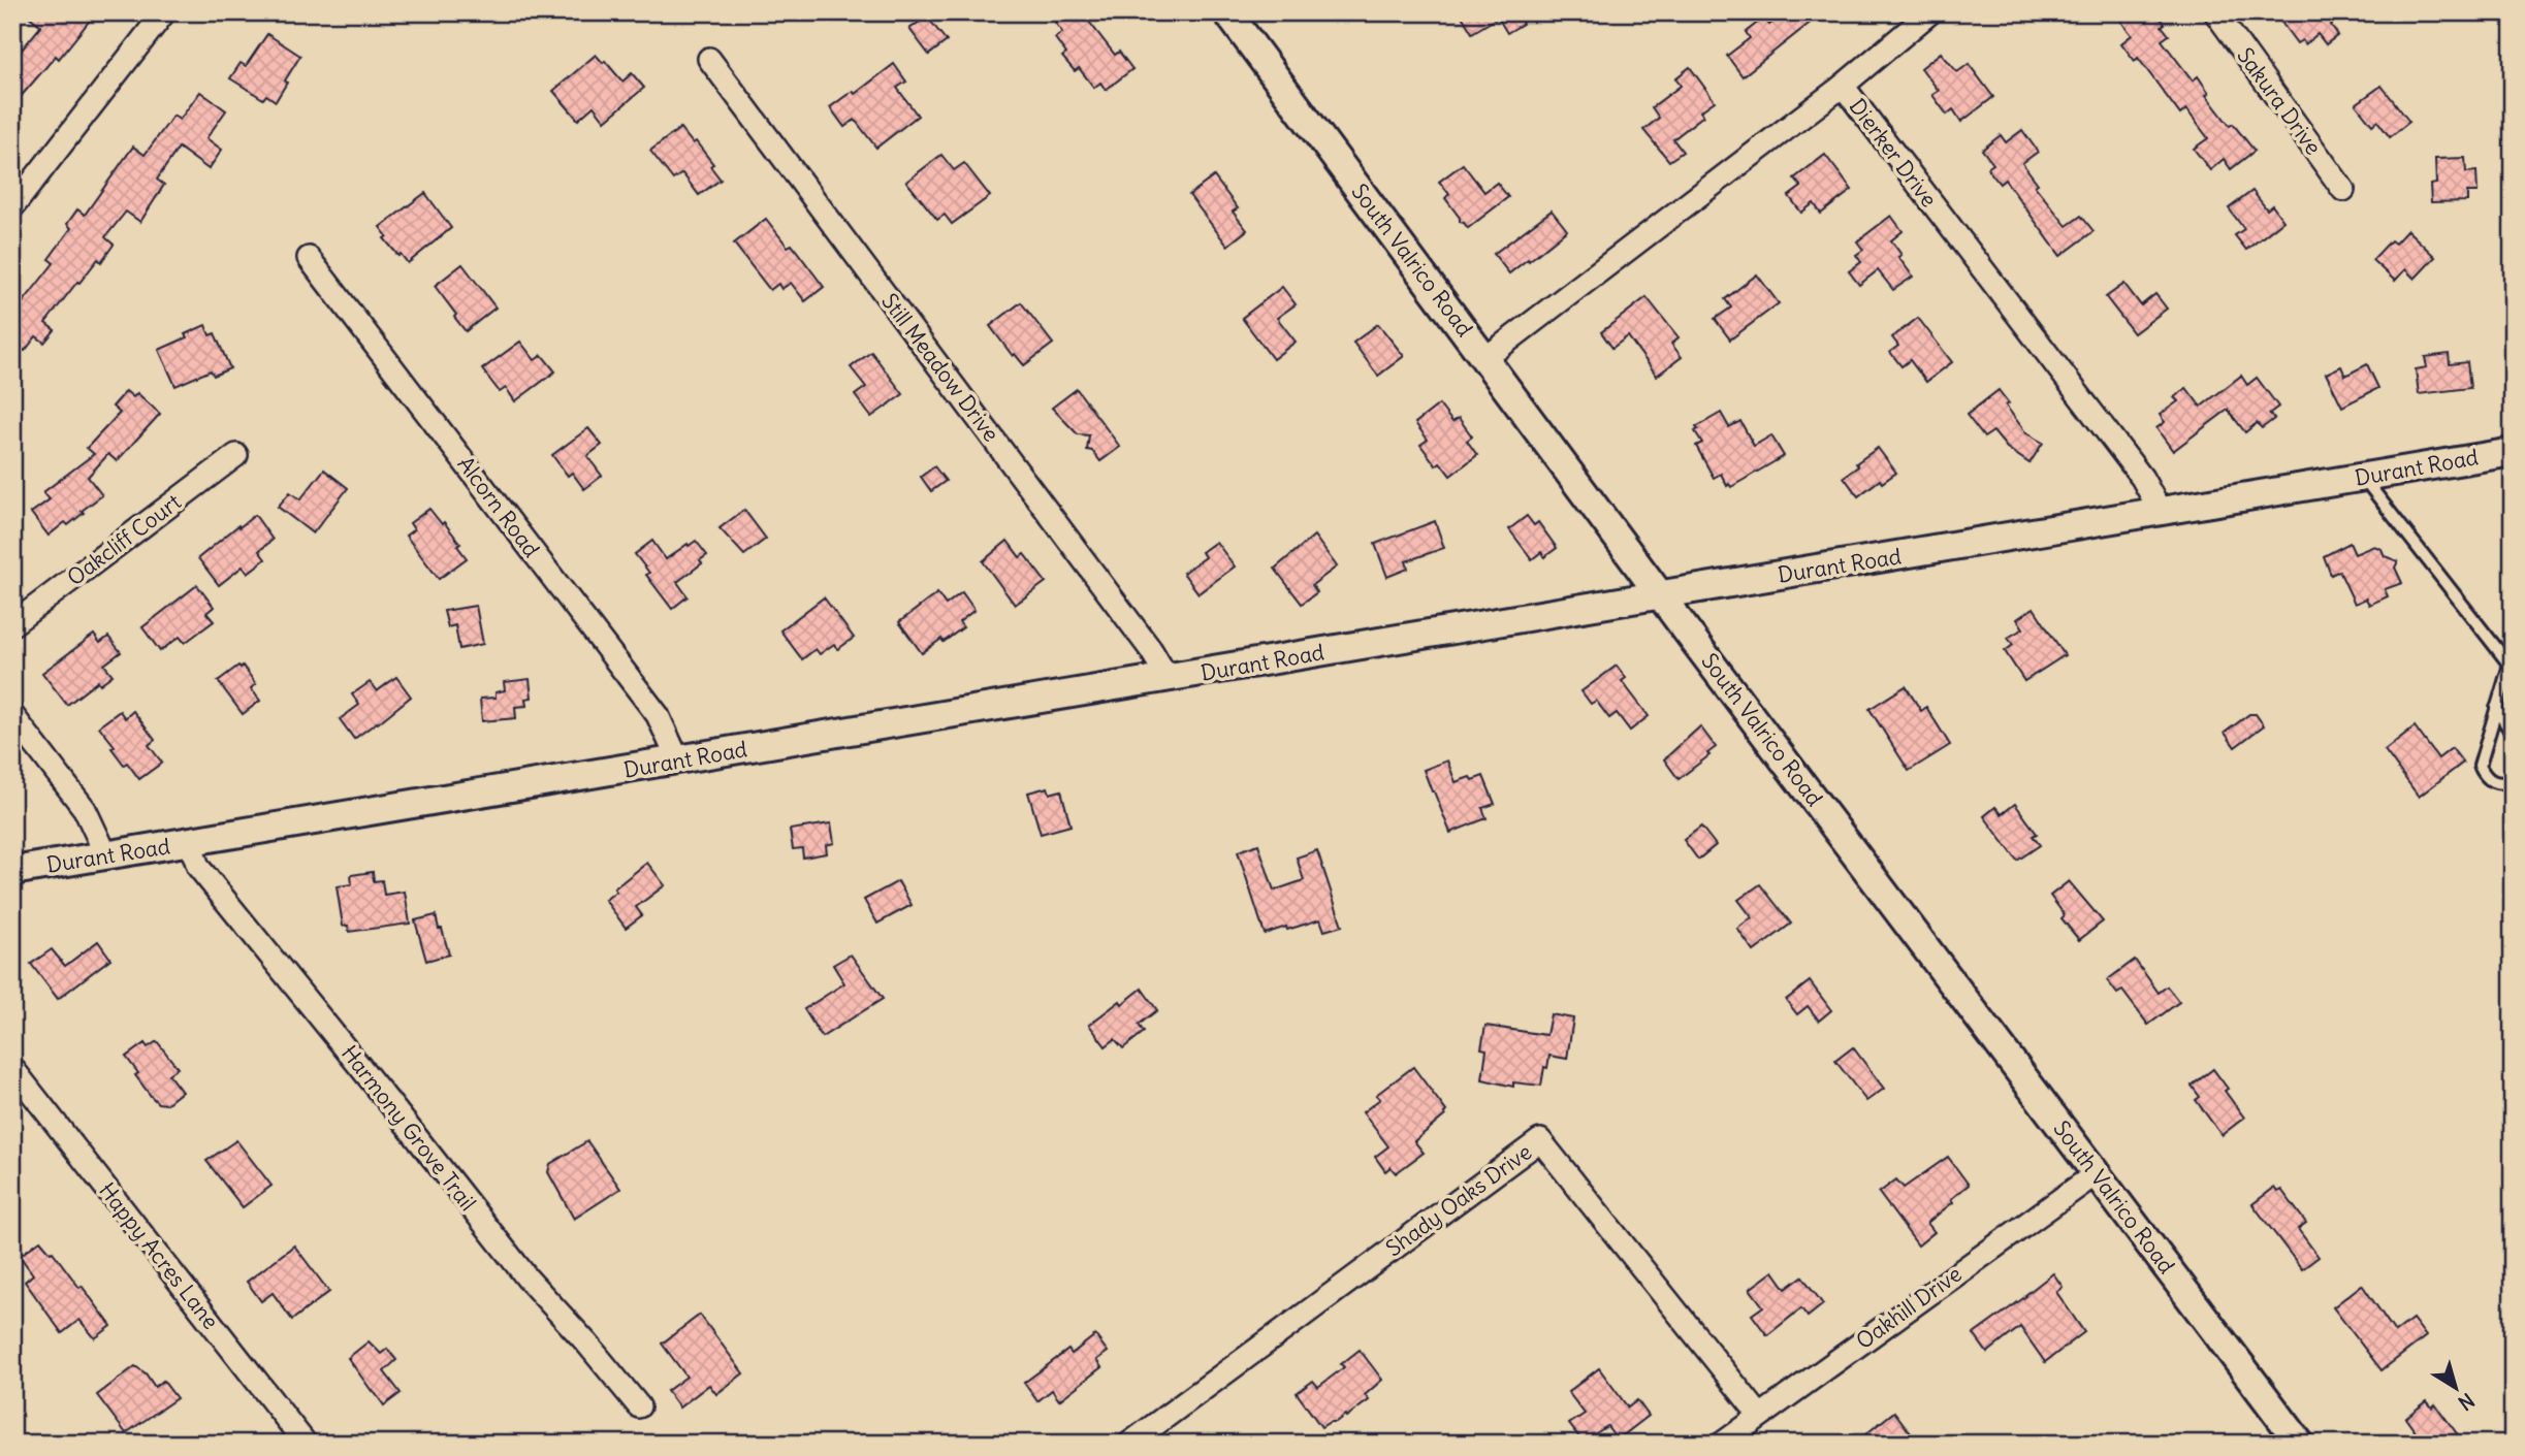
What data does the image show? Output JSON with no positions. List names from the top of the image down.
{
  "streets": {
    "street": [
      "Sakura Drive",
      "Dierker Drive",
      "South Valrico Road",
      "Still Meadow Drive",
      "Durant Road",
      "Alcorn Road",
      "Oakcliff Court",
      "Harmony Grove Trail",
      "Shady Oaks Drive",
      "Happy Acres Lane",
      "Oakhill Drive"
    ]
  },
  "crossings": [
    ["Dierker Drive", "South Valrico Road"],
    ["Dierker Drive", "Durant Road"],
    ["South Valrico Road", "Durant Road"],
    ["South Valrico Road", "Oakhill Drive"],
    ["Still Meadow Drive", "Durant Road"],
    ["Durant Road", "Alcorn Road"],
    ["Durant Road", "Harmony Grove Trail"],
    ["Shady Oaks Drive", "Oakhill Drive"]
  ],
  "north": "bottom right"
}
